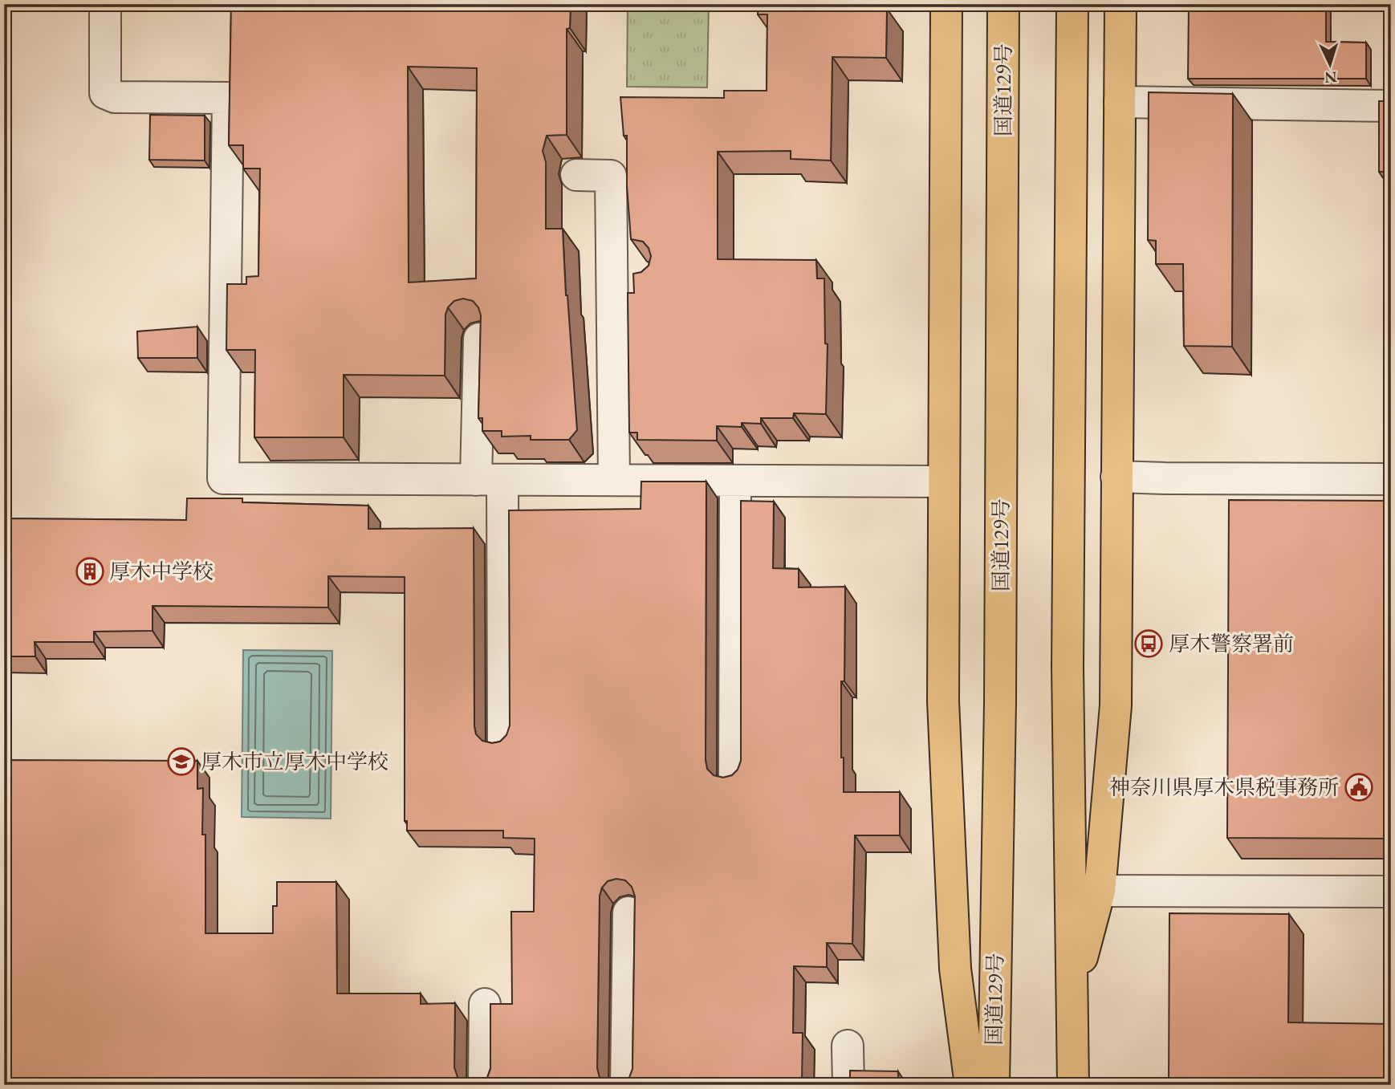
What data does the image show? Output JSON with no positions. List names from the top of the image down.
{
  "streets": {
    "highway": ["国道129号"]
  },
  "places": {
    "building": ["厚木中学校"],
    "bus stop": ["厚木警察署前"],
    "school or university": ["厚木市立厚木中学校"],
    "public building": ["神奈川県厚木県税事務所"]
  },
  "north": "bottom"
}
